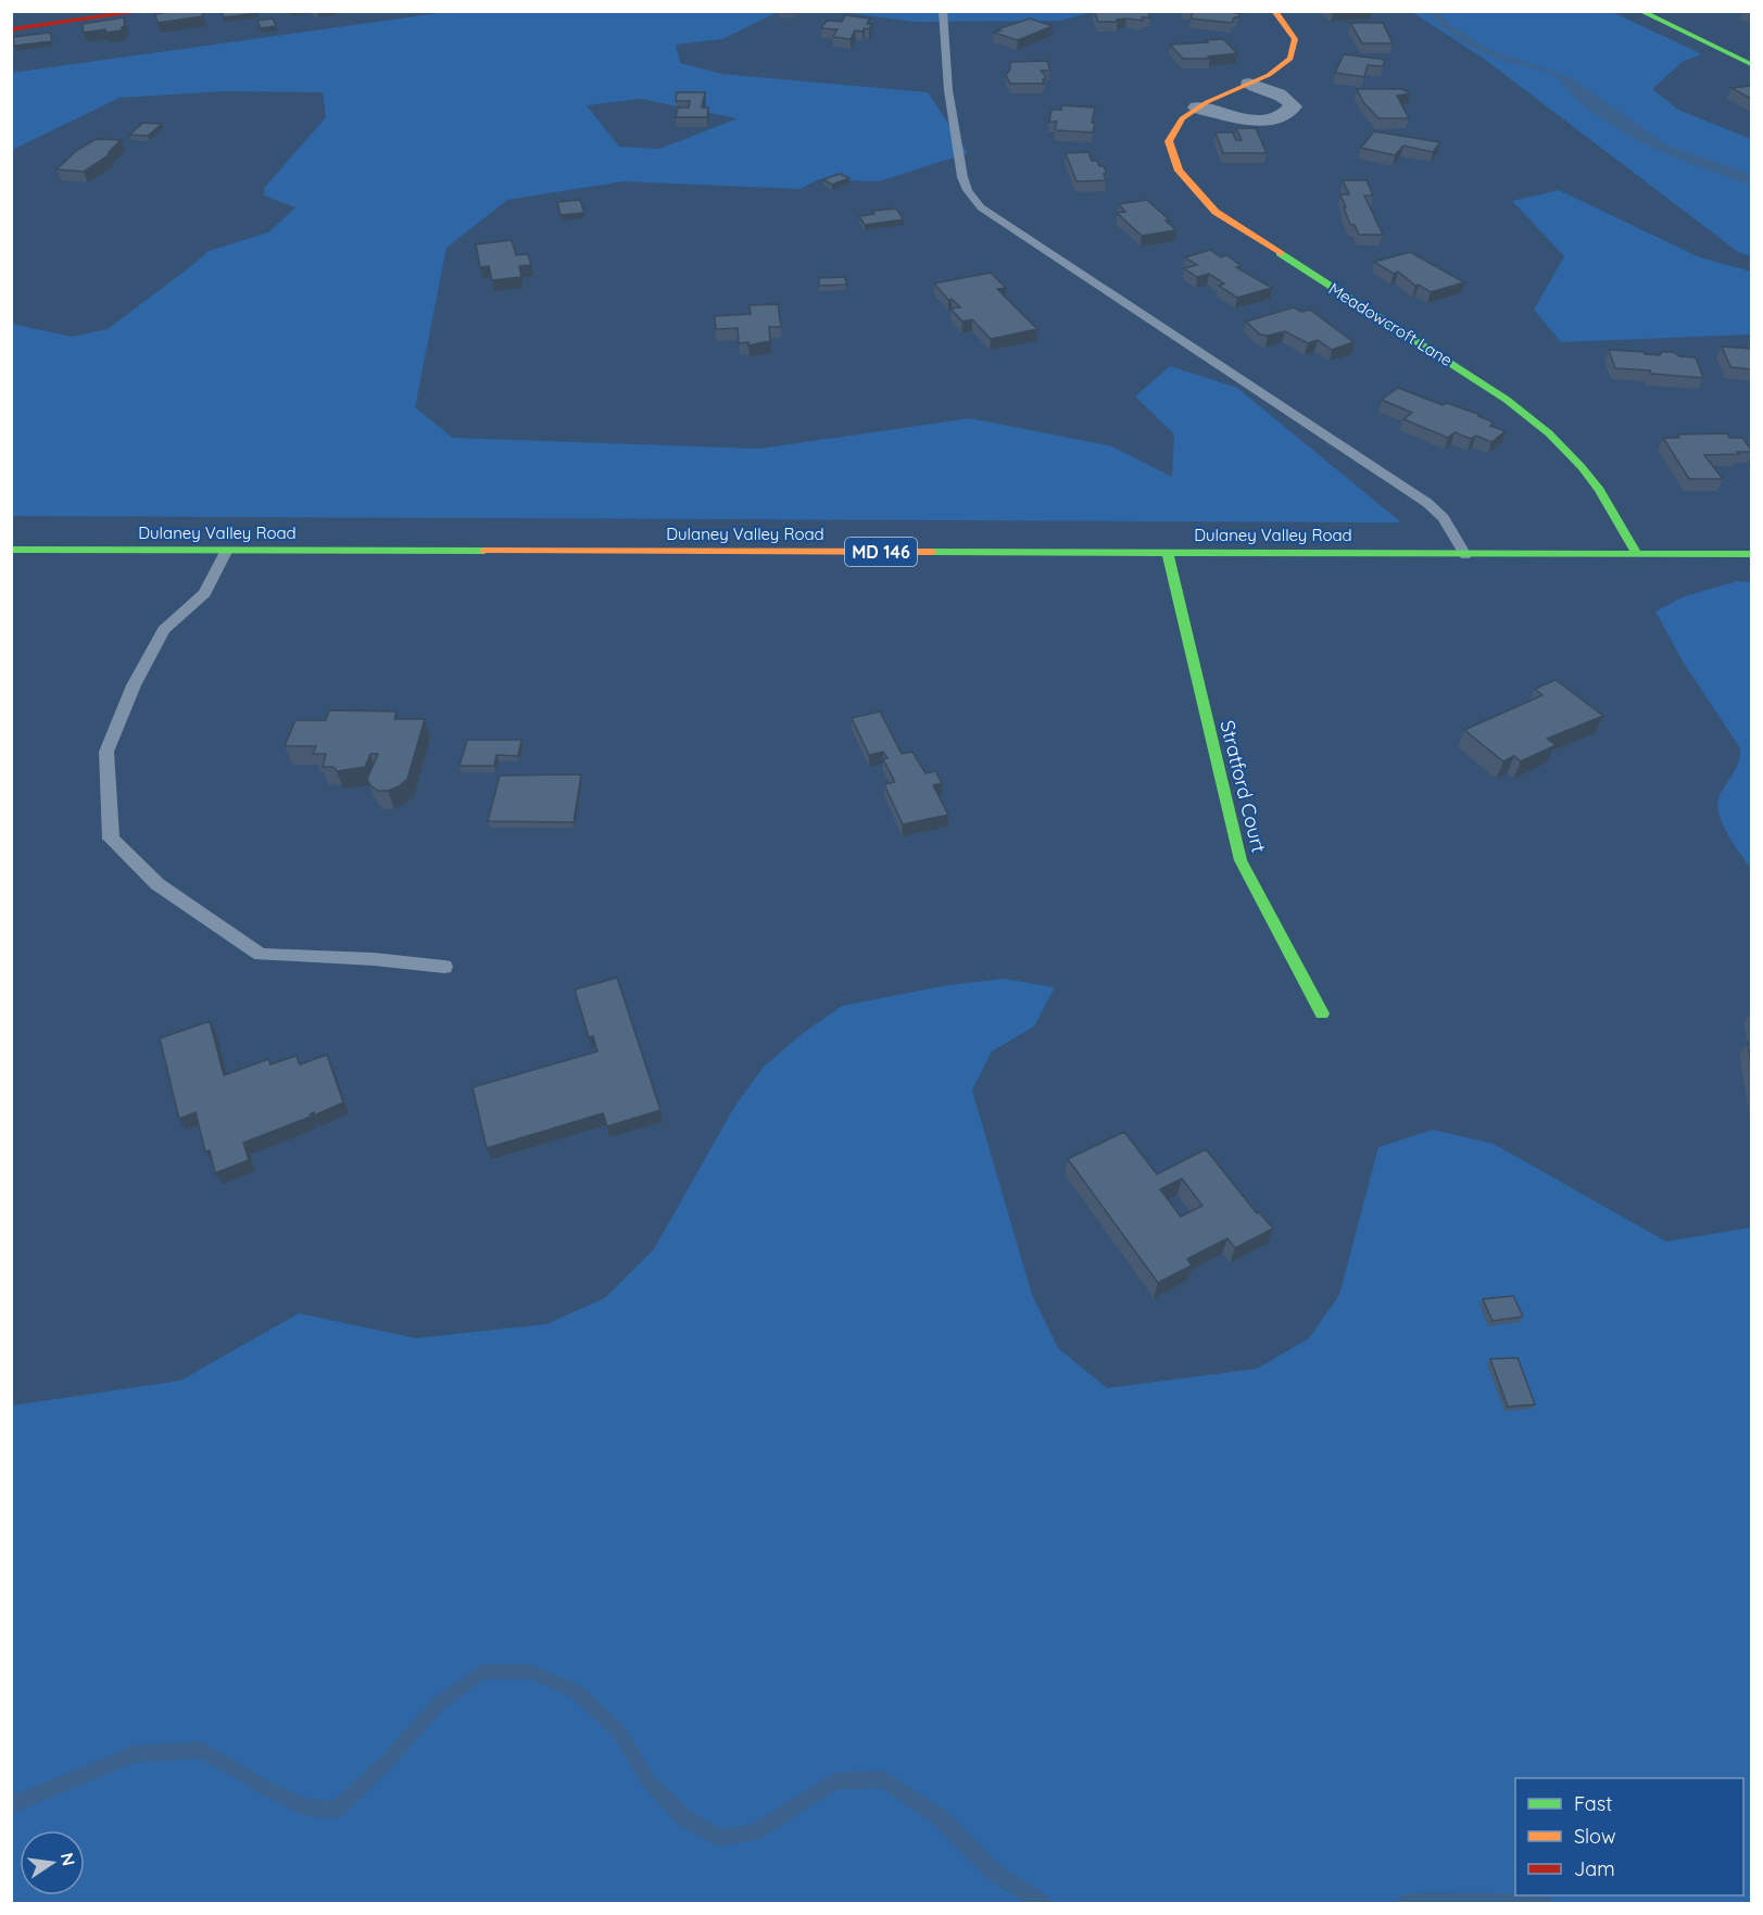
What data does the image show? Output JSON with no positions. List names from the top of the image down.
{
  "streets": {
    "street": [
      "Meadowcroft Lane",
      "Dulaney Valley Road",
      "MD 146",
      "Stratford Court"
    ]
  },
  "crossings": [
    ["Meadowcroft Lane", "Dulaney Valley Road"],
    ["Dulaney Valley Road", "Stratford Court"]
  ],
  "legend": ["Fast", "Slow", "Jam"],
  "north": "right"
}
